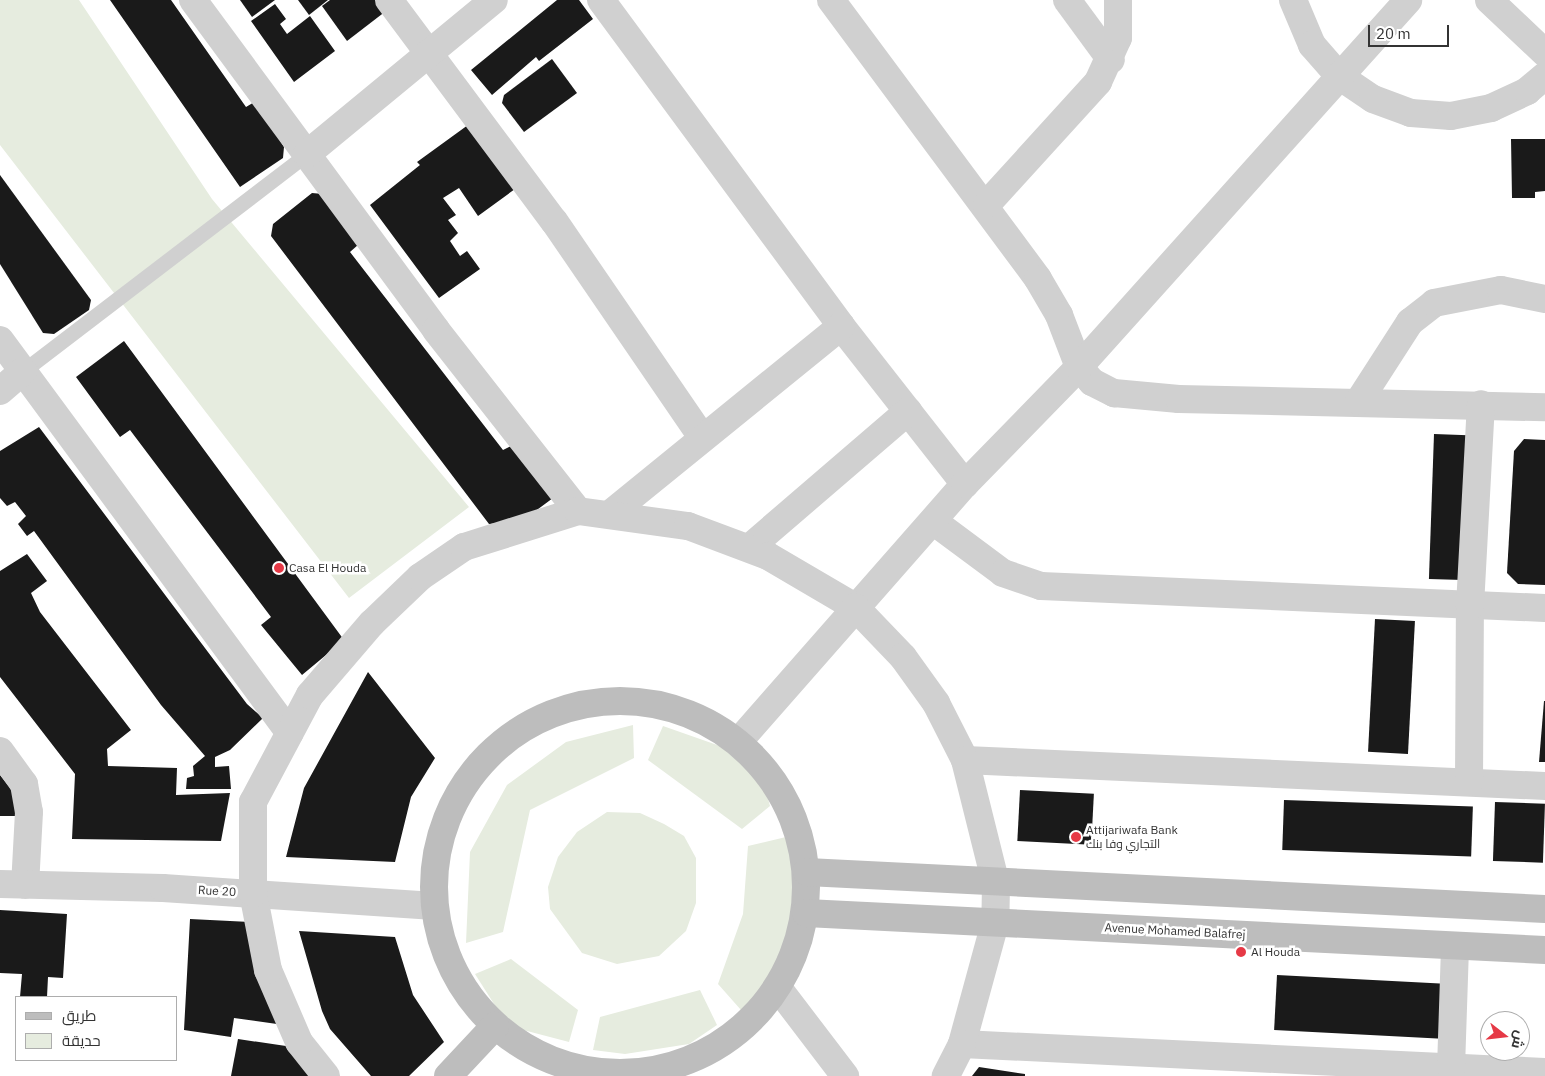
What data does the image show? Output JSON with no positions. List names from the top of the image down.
{
  "streets": {
    "street": ["Rue 20", "Avenue Mohamed Balafrej"]
  },
  "places": ["Casa El Houda", "Attijariwafa Bank التجاري وفا بنك", "Al Houda"],
  "legend": ["طريق", "حديقة"],
  "scale_bar": "20 m",
  "north": "right"
}
